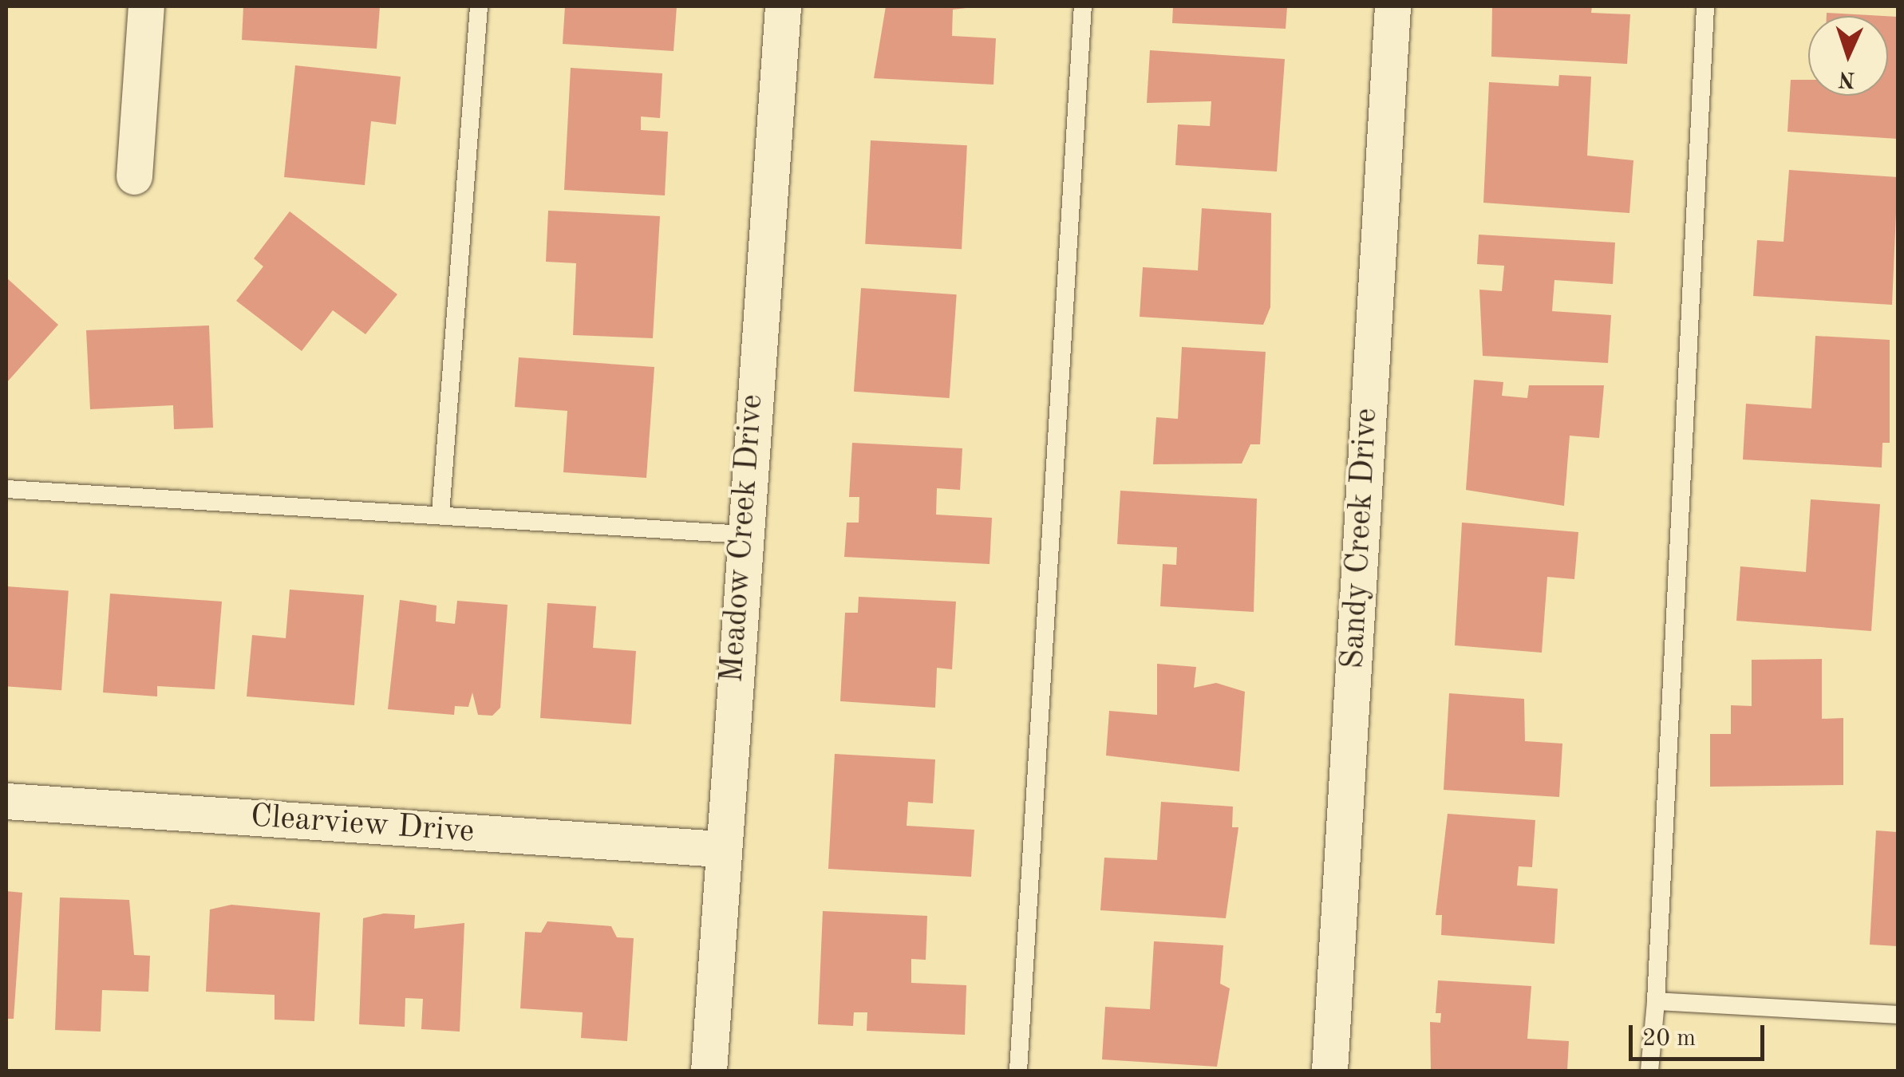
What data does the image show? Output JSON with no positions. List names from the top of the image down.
{
  "streets": {
    "street": ["Meadow Creek Drive", "Sandy Creek Drive", "Clearview Drive"]
  },
  "crossings": [
    ["Meadow Creek Drive", "Clearview Drive"]
  ],
  "scale_bar": "20 m",
  "north": "bottom"
}
